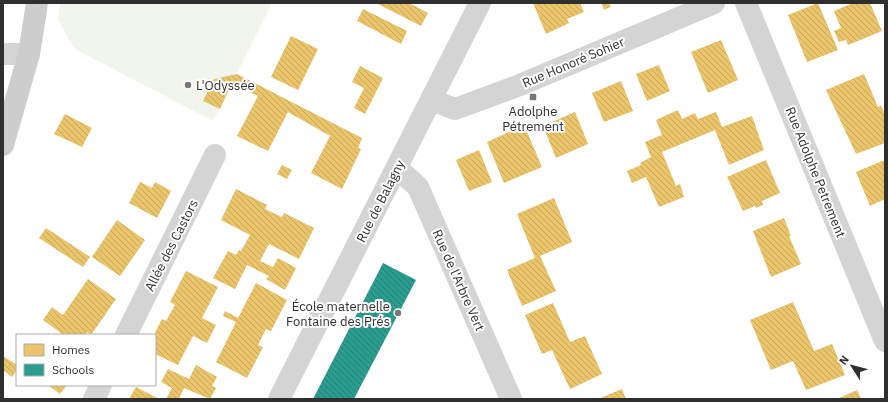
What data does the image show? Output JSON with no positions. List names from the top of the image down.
{
  "streets": {
    "street": [
      "Rue Honoré Sohier",
      "Rue Adolphe Petrement",
      "Rue de Balagny",
      "Allée des Castors",
      "Rue de l'Arbre Vert"
    ]
  },
  "crossings": [
    ["Rue Honoré Sohier", "Rue de Balagny"],
    ["Rue de Balagny", "Rue de l'Arbre Vert"]
  ],
  "places": {
    "other": ["L'Odyssée", "École maternelle Fontaine des Prés"],
    "transit": ["Adolphe Pétrement"]
  },
  "legend": ["Homes", "Schools"],
  "north": "top left"
}
